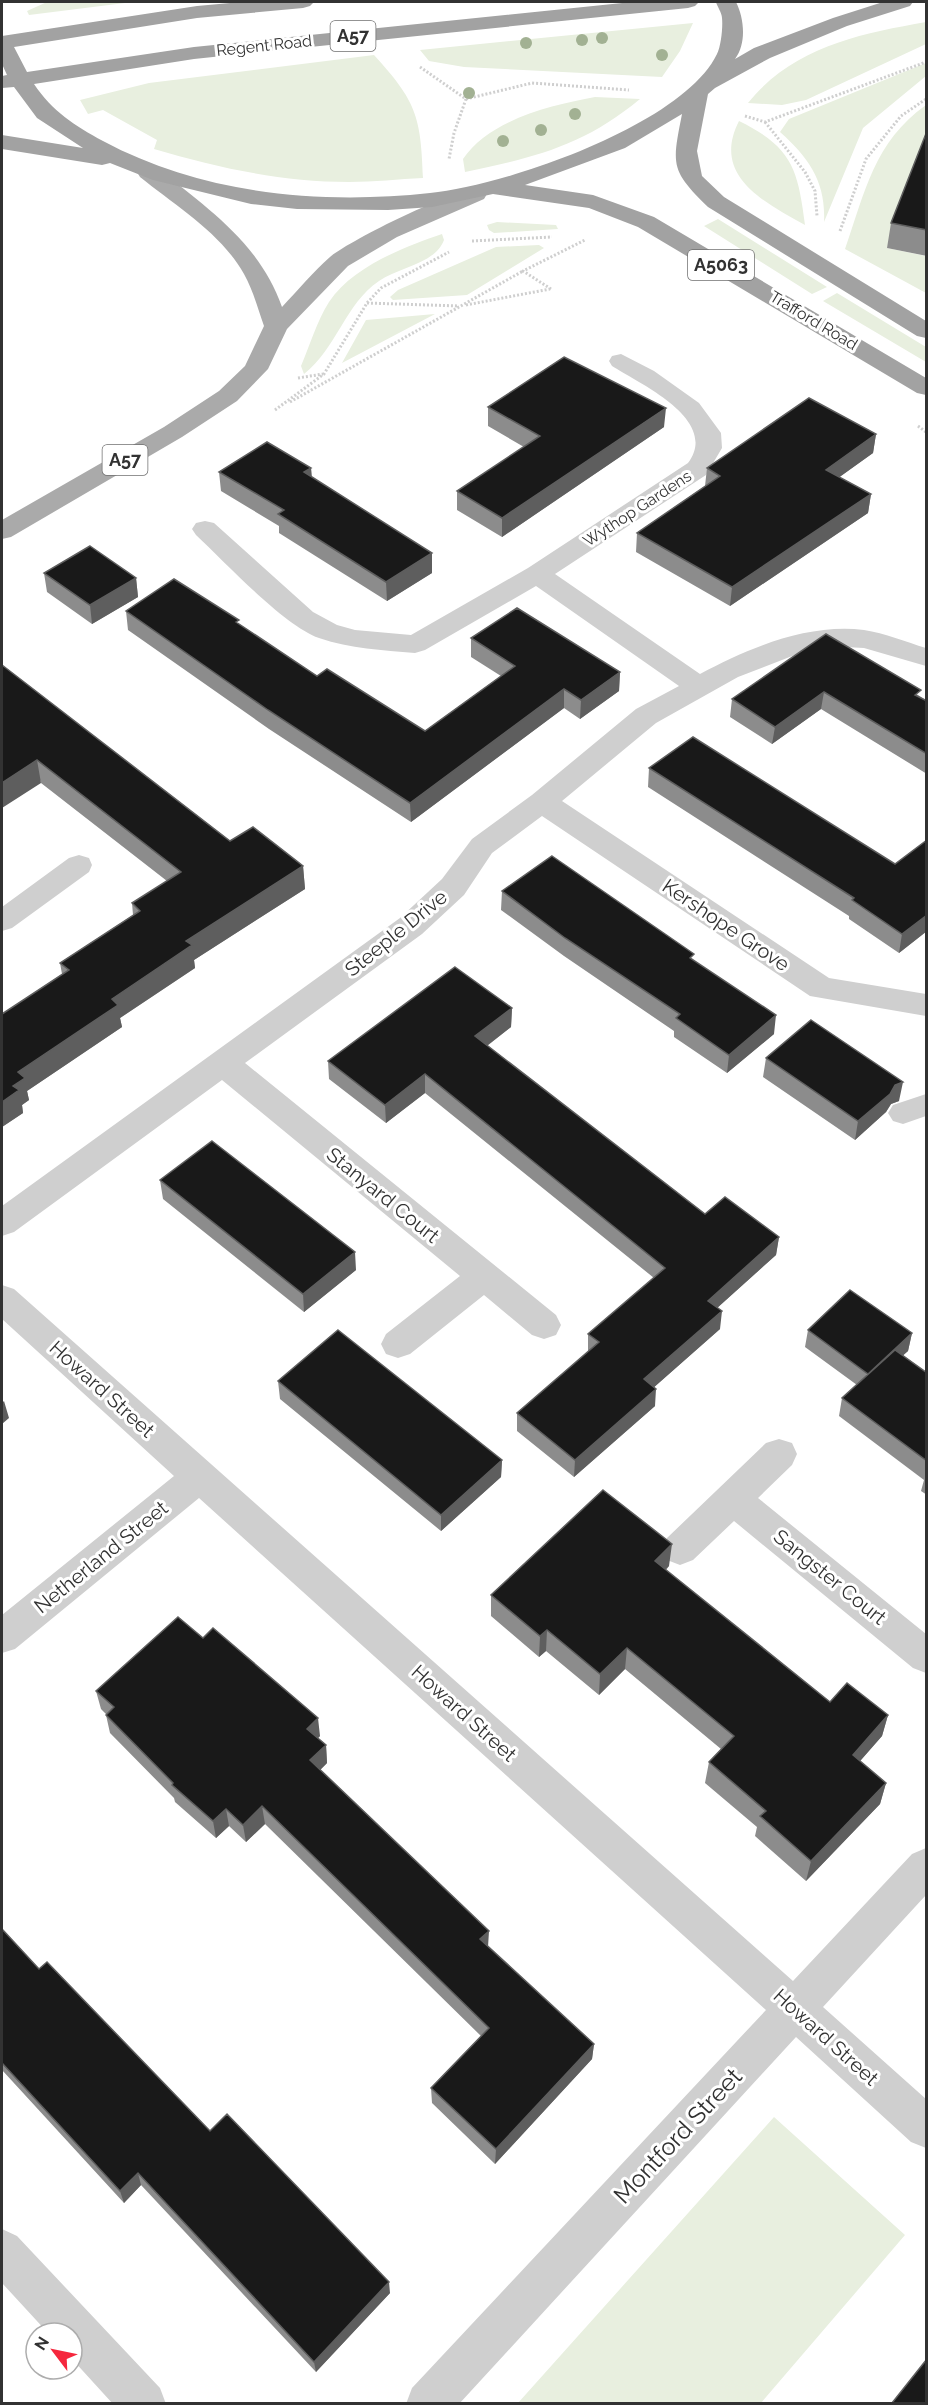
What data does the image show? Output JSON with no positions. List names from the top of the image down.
{
  "streets": {
    "highway": [
      "A57",
      "Regent Road",
      "A5063",
      "Trafford Road"
    ],
    "street": [
      "Wythop Gardens",
      "Kershope Grove",
      "Steeple Drive",
      "Stanyard Court",
      "Howard Street",
      "Netherland Street",
      "Sangster Court",
      "Montford Street"
    ]
  },
  "crossings": [
    ["Kershope Grove", "Steeple Drive"],
    ["Steeple Drive", "Stanyard Court"],
    ["Howard Street", "Netherland Street"],
    ["Howard Street", "Montford Street"]
  ],
  "north": "top left"
}
